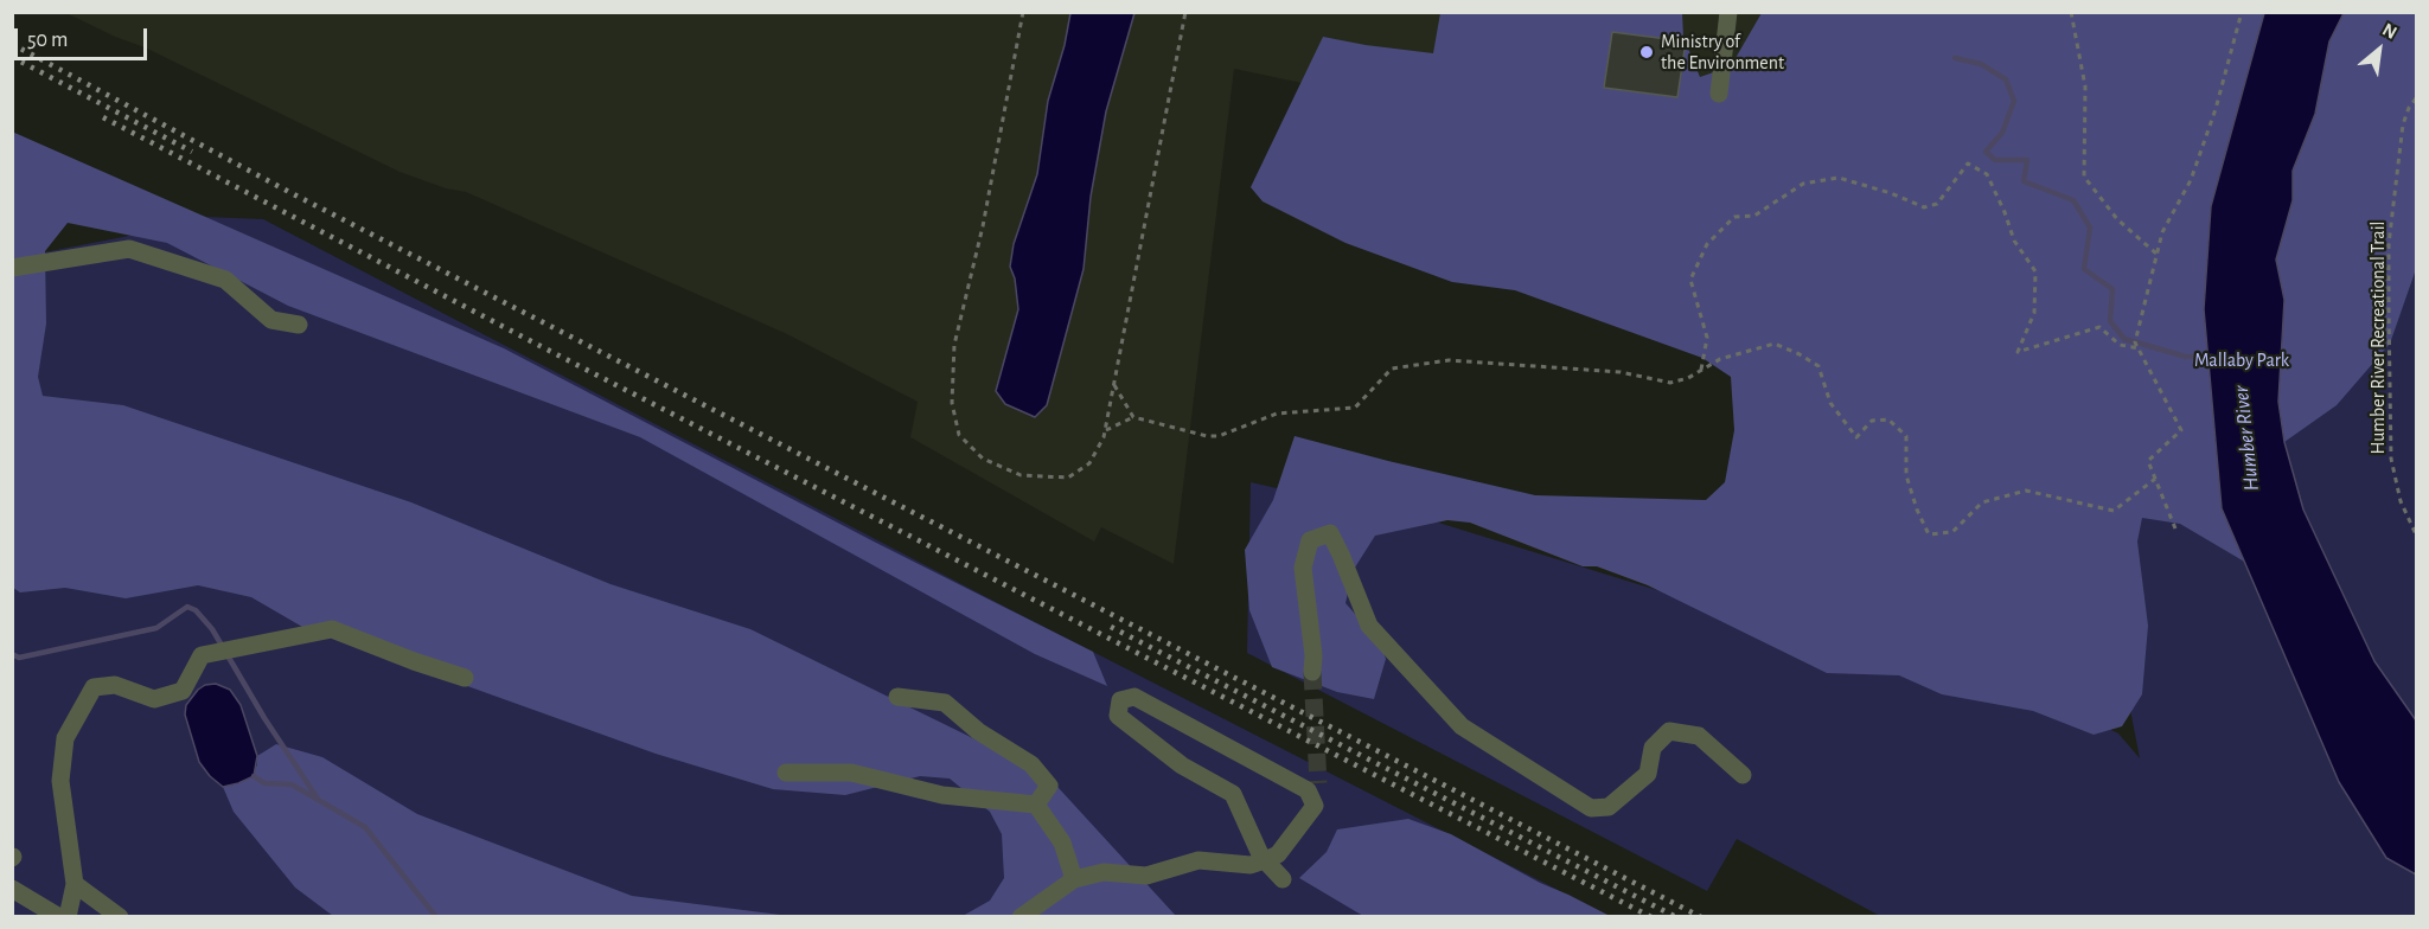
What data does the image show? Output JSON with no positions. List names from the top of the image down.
{
  "streets": {
    "path": ["Humber River Recreational Trail"]
  },
  "water": ["Humber River"],
  "parks": ["Mallaby Park"],
  "places": ["Ministry of the Environment"],
  "scale_bar": "50 m",
  "north": "top right"
}
